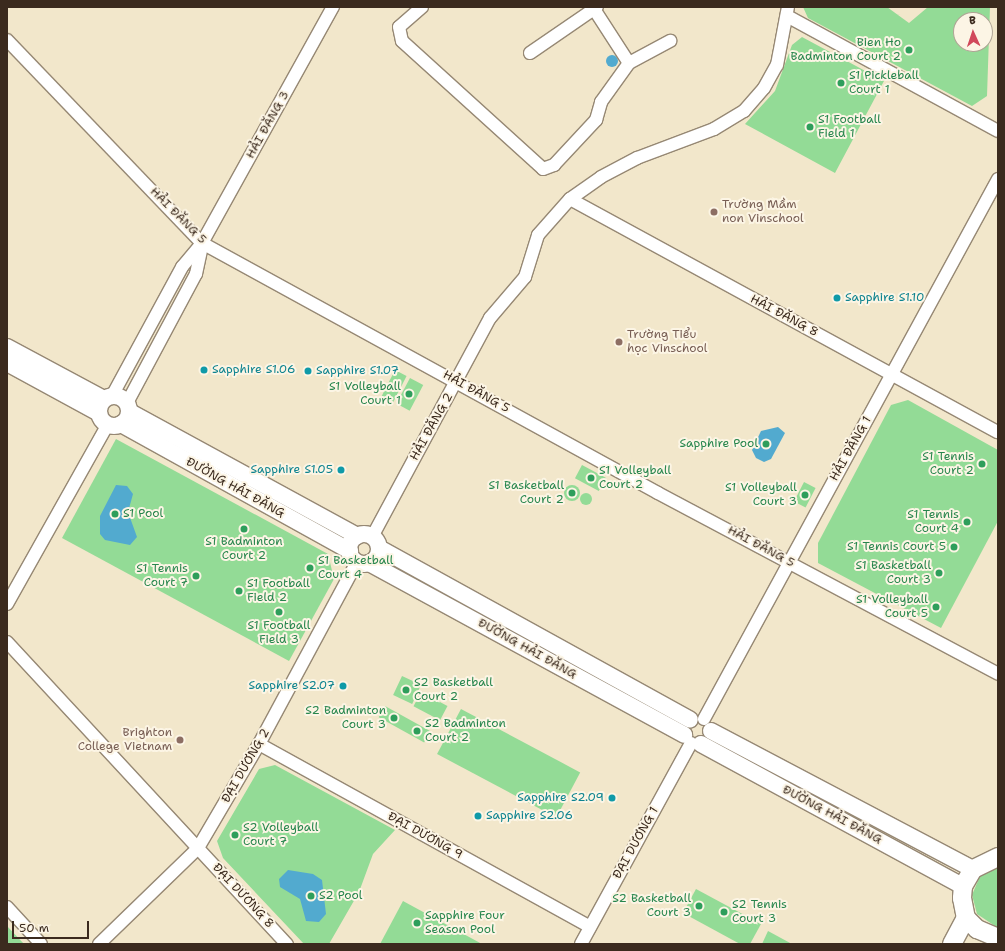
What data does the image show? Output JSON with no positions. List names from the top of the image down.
{
  "streets": {
    "street": [
      "HẢI ĐĂNG 3",
      "HẢI ĐĂNG 5",
      "HẢI ĐĂNG 8",
      "HẢI ĐĂNG 2",
      "HẢI ĐĂNG 1",
      "ĐƯỜNG HẢI ĐĂNG",
      "ĐẠI DƯƠNG 2",
      "ĐẠI DƯƠNG 9",
      "ĐẠI DƯƠNG 1",
      "ĐẠI DƯƠNG 8"
    ]
  },
  "crossings": [
    ["HẢI ĐĂNG 3", "HẢI ĐĂNG 5"],
    ["HẢI ĐĂNG 3", "ĐƯỜNG HẢI ĐĂNG"],
    ["HẢI ĐĂNG 5", "HẢI ĐĂNG 2"],
    ["HẢI ĐĂNG 5", "HẢI ĐĂNG 1"],
    ["HẢI ĐĂNG 8", "HẢI ĐĂNG 2"],
    ["HẢI ĐĂNG 8", "HẢI ĐĂNG 1"],
    ["HẢI ĐĂNG 2", "ĐƯỜNG HẢI ĐĂNG"],
    ["HẢI ĐĂNG 1", "ĐƯỜNG HẢI ĐĂNG"],
    ["HẢI ĐĂNG 1", "ĐẠI DƯƠNG 1"],
    ["ĐƯỜNG HẢI ĐĂNG", "ĐẠI DƯƠNG 2"],
    ["ĐƯỜNG HẢI ĐĂNG", "ĐẠI DƯƠNG 1"],
    ["ĐẠI DƯƠNG 2", "ĐẠI DƯƠNG 9"],
    ["ĐẠI DƯƠNG 2", "ĐẠI DƯƠNG 8"],
    ["ĐẠI DƯƠNG 9", "ĐẠI DƯƠNG 1"]
  ],
  "places": [
    "Bien Ho Badminton Court 2",
    "S1 Pickleball Court 1",
    "S1 Football Field 1",
    "Trường Mầm non Vinschool",
    "Sapphire S1.10",
    "Trường Tiểu học Vinschool",
    "Sapphire S1.06",
    "Sapphire S1.07",
    "S1 Volleyball Court 1",
    "Sapphire Pool",
    "S1 Tennis Court 2",
    "Sapphire S1.05",
    "S1 Volleyball Court 2",
    "S1 Basketball Court 2",
    "S1 Volleyball Court 3",
    "S1 Pool",
    "S1 Tennis Court 4",
    "S1 Badminton Court 2",
    "S1 Tennis Court 5",
    "S1 Basketball Court 4",
    "S1 Basketball Court 3",
    "S1 Tennis Court 7",
    "S1 Football Field 2",
    "S1 Volleyball Court 5",
    "S1 Football Field 3",
    "Sapphire S2.07",
    "S2 Basketball Court 2",
    "S2 Badminton Court 3",
    "S2 Badminton Court 2",
    "Brighton College Vietnam",
    "Sapphire S2.09",
    "Sapphire S2.06",
    "S2 Volleyball Court 7",
    "S2 Pool",
    "S2 Basketball Court 3",
    "S2 Tennis Court 3",
    "Sapphire Four Season Pool"
  ],
  "scale_bar": "50 m",
  "north": "top"
}
